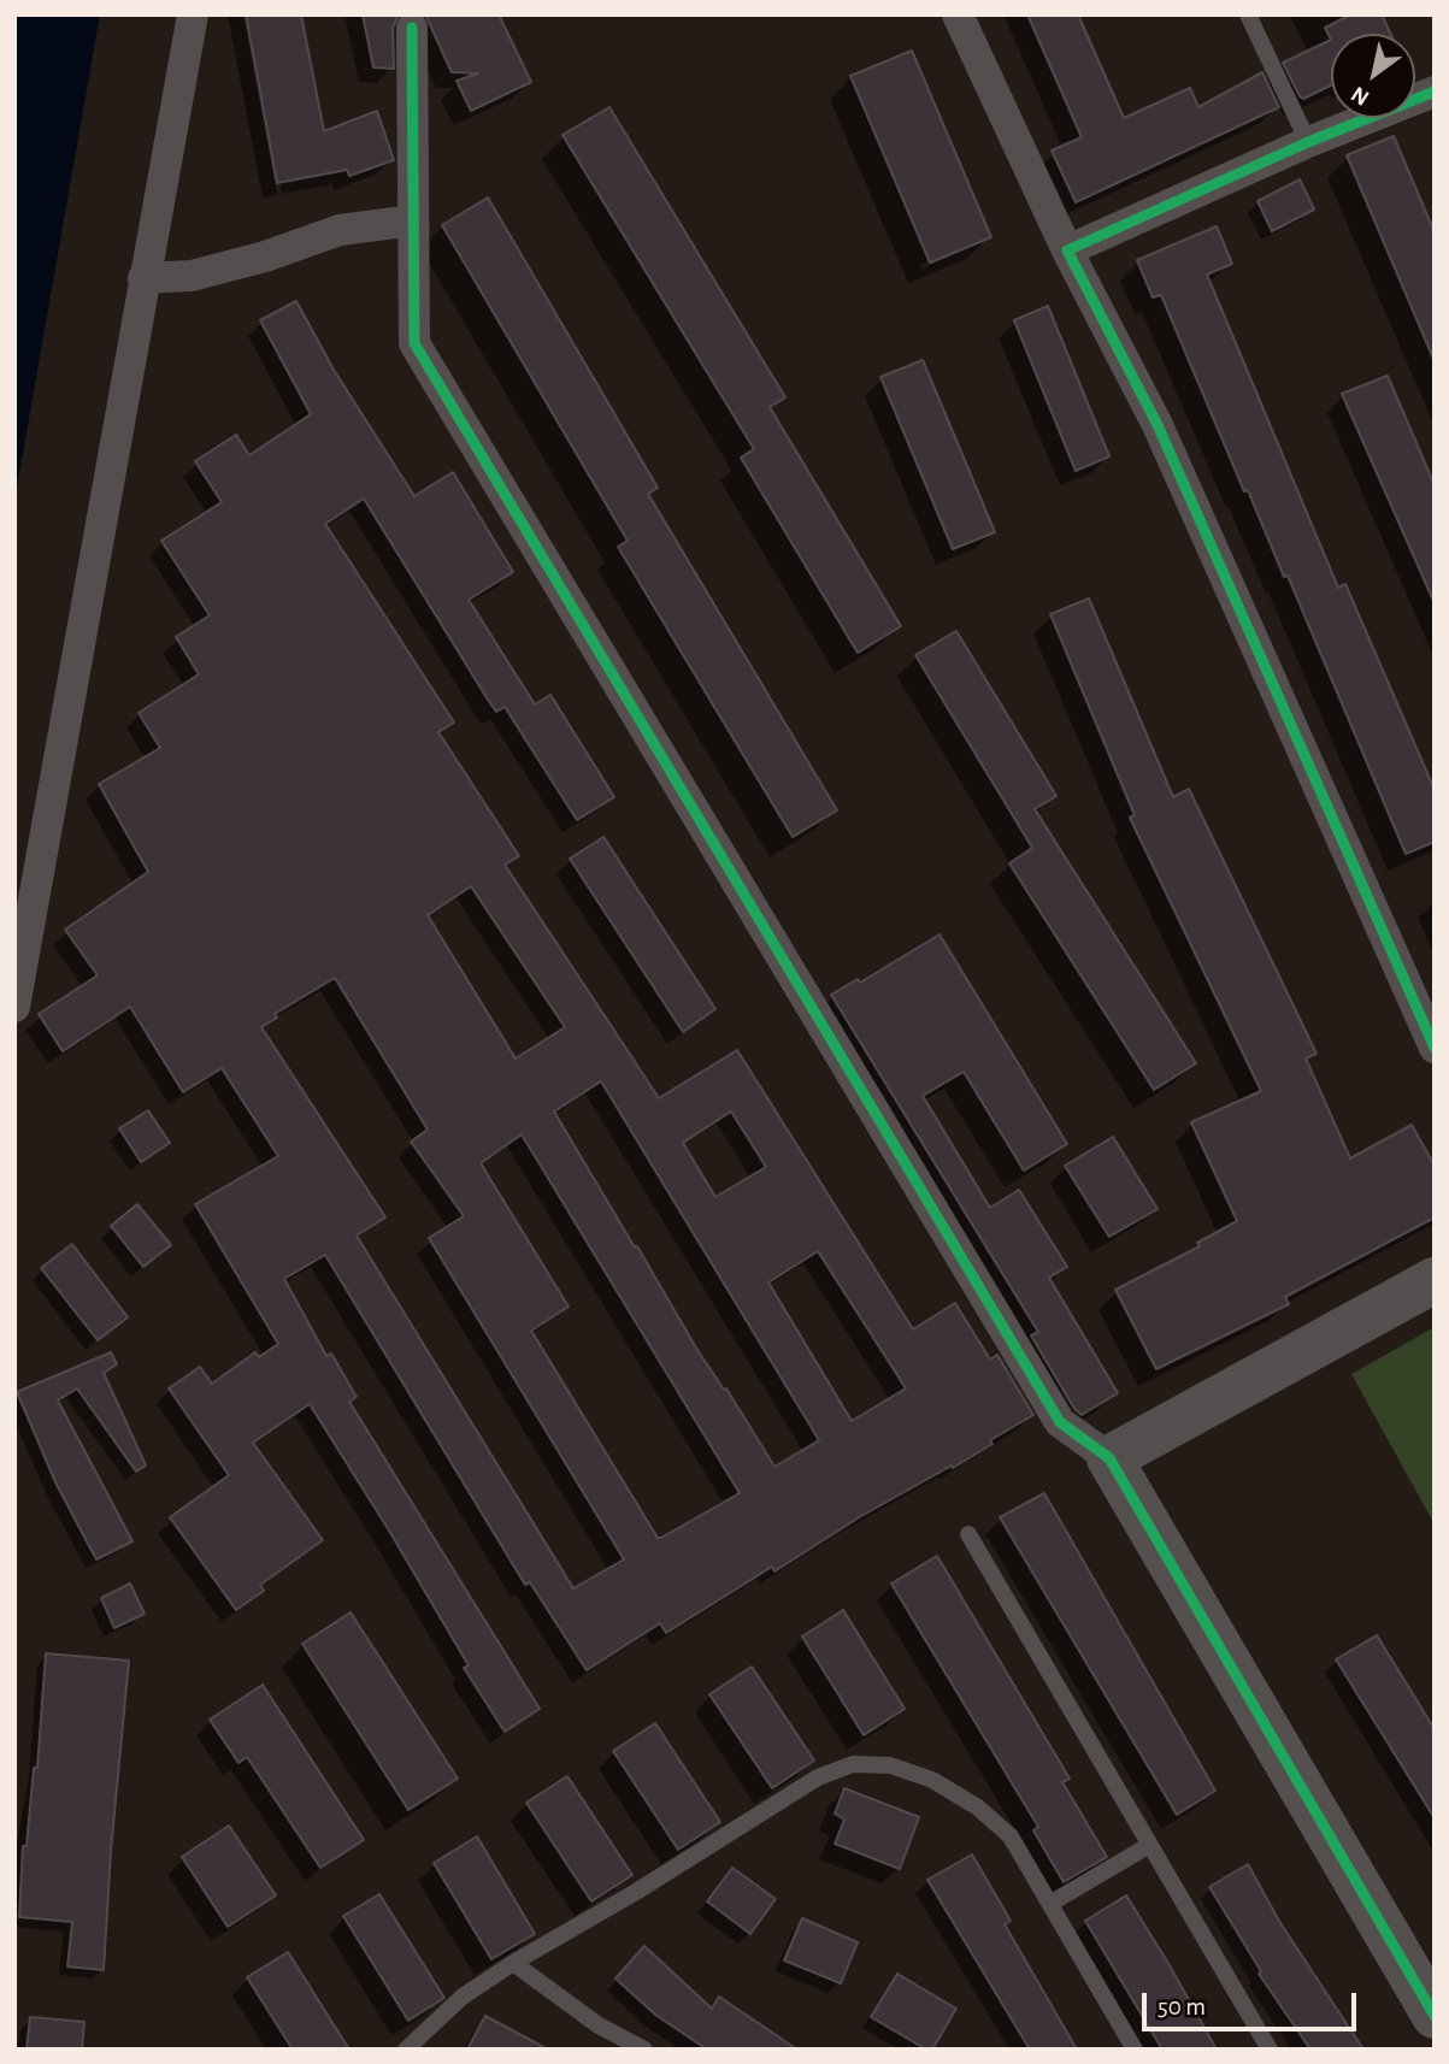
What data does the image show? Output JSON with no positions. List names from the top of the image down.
{
  "scale_bar": "50 m",
  "north": "bottom left"
}
